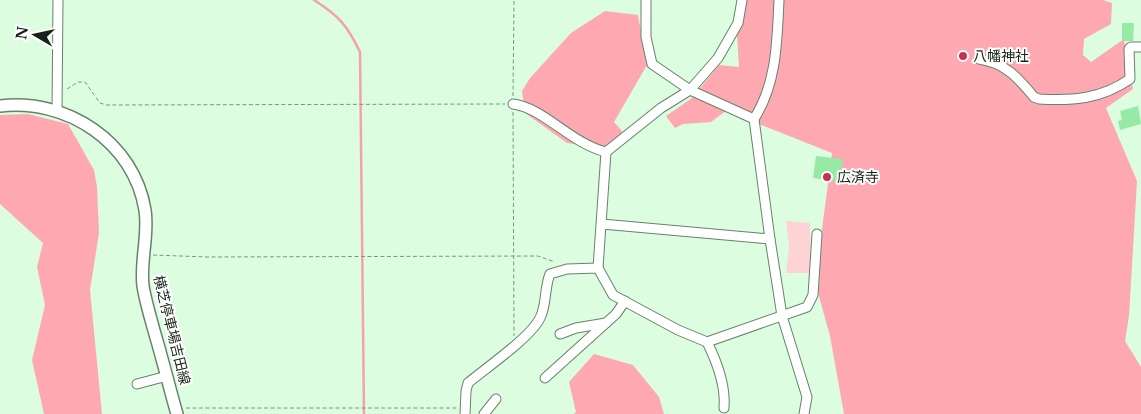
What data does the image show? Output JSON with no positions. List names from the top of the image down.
{
  "streets": {
    "main road": ["横芝停車場吉田線"]
  },
  "places": ["八幡神社", "広済寺"],
  "north": "left"
}
